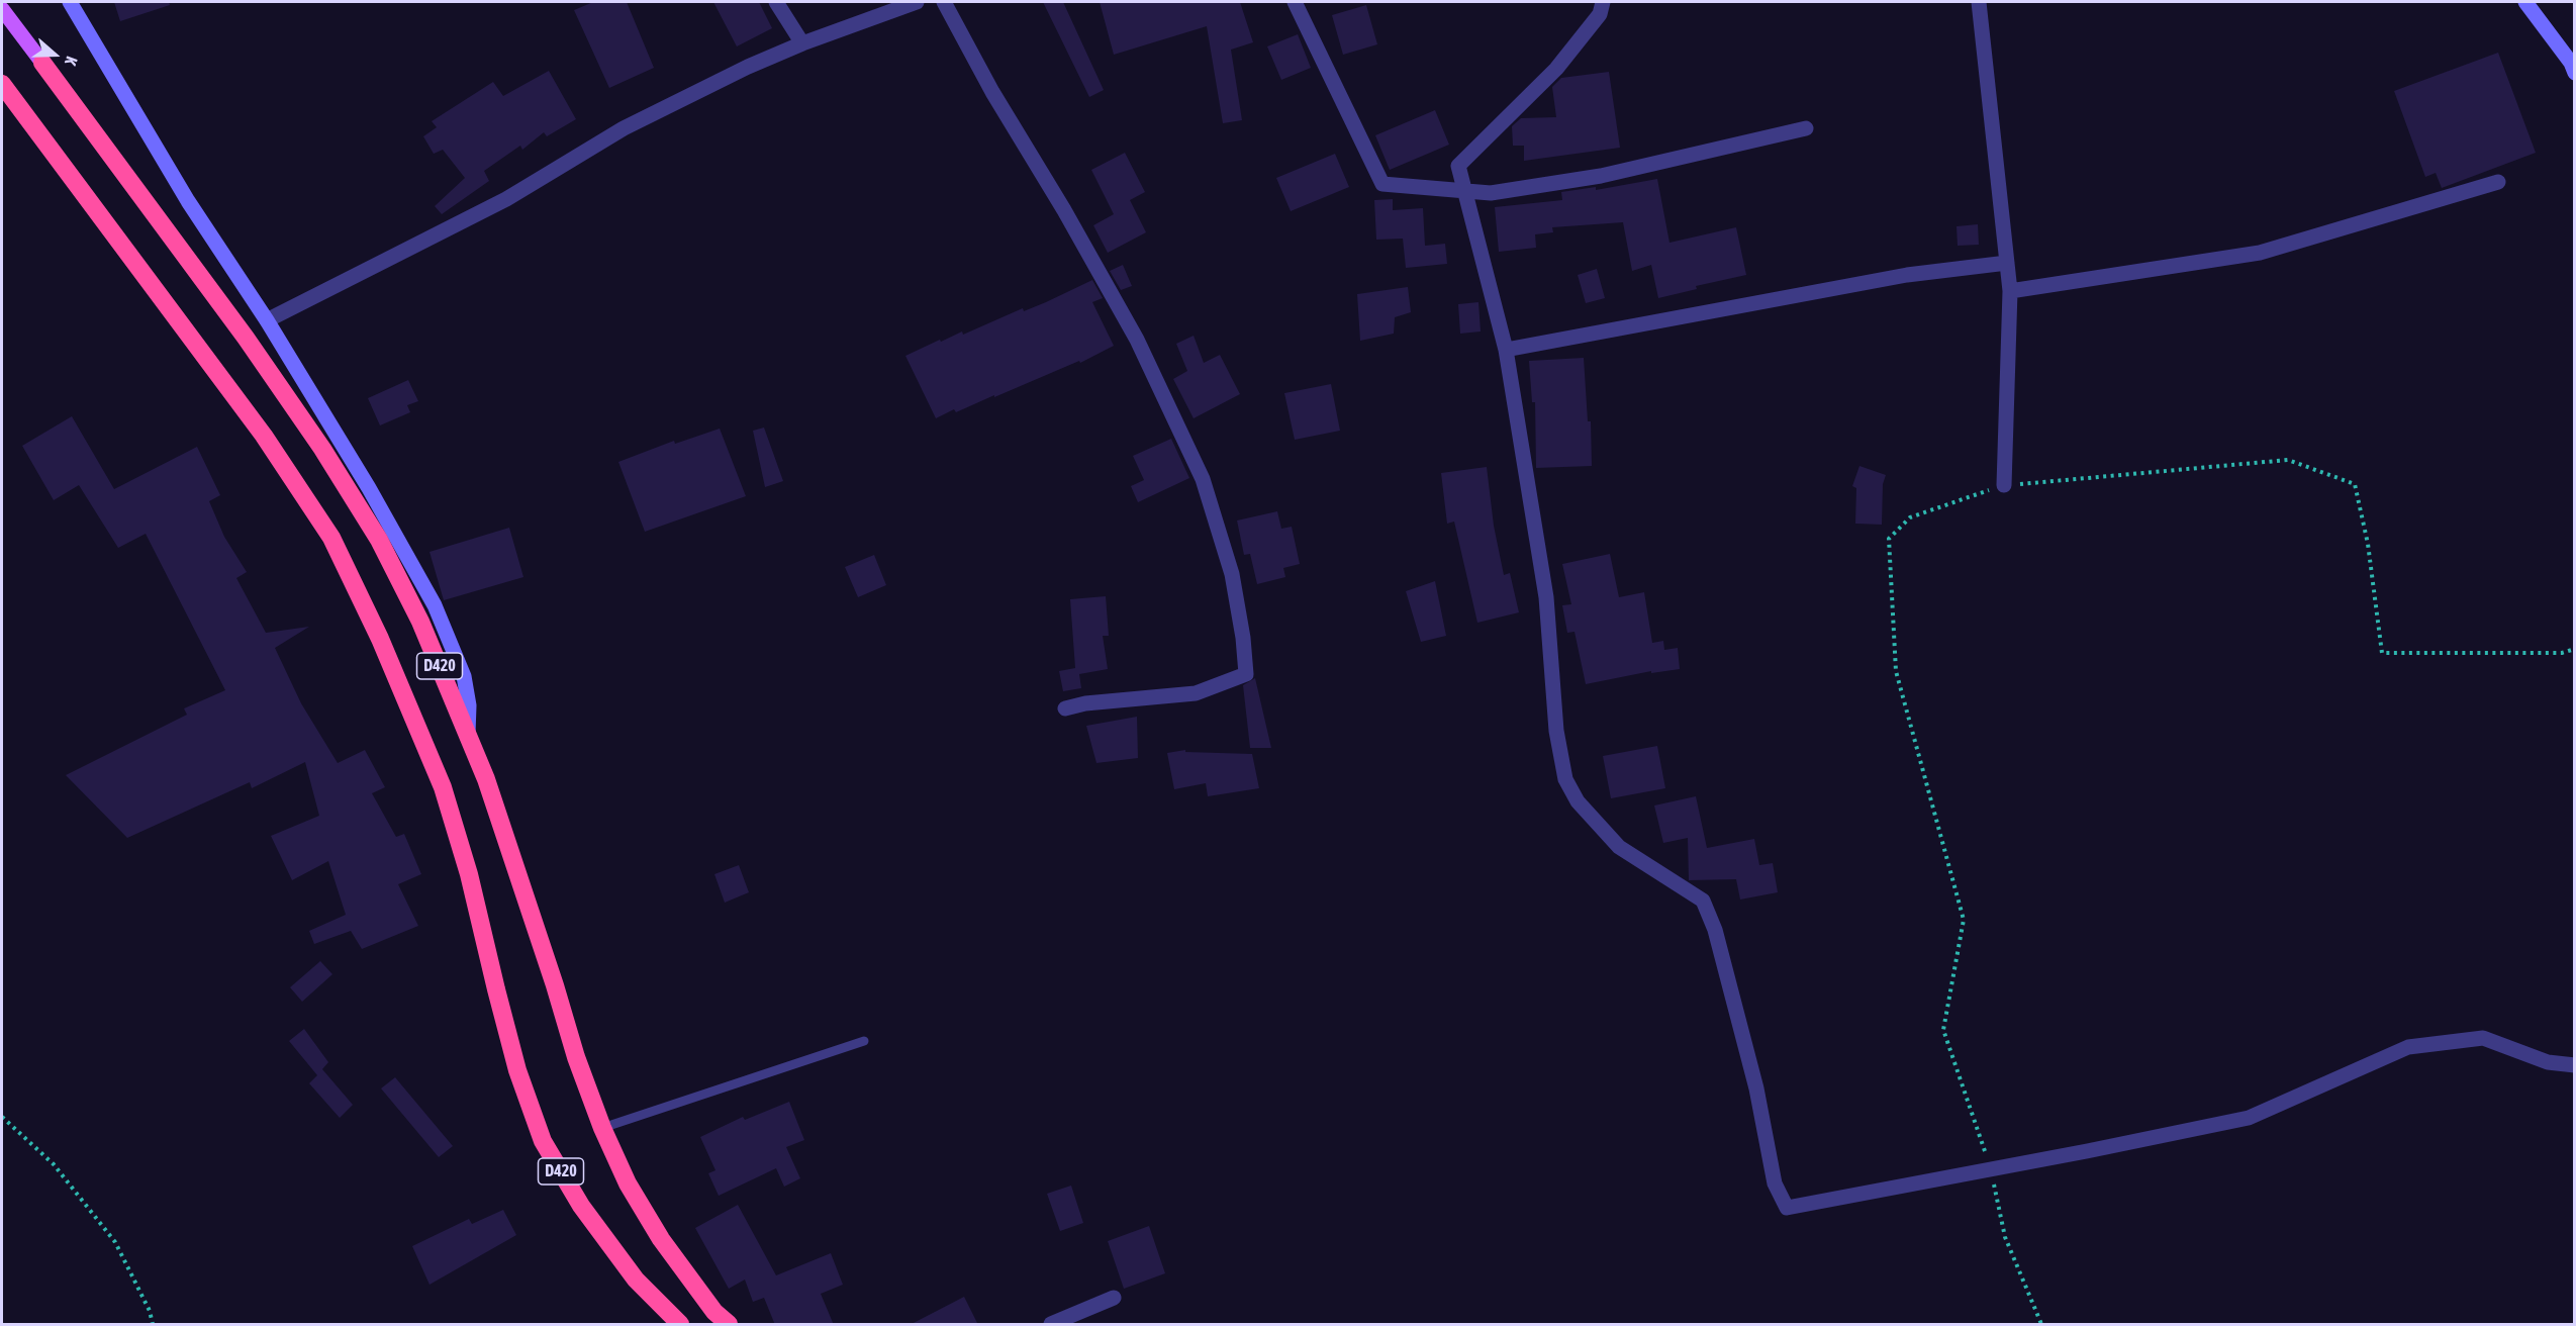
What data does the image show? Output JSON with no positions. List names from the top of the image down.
{
  "streets": {
    "highway": ["D420"]
  },
  "north": "right"
}
